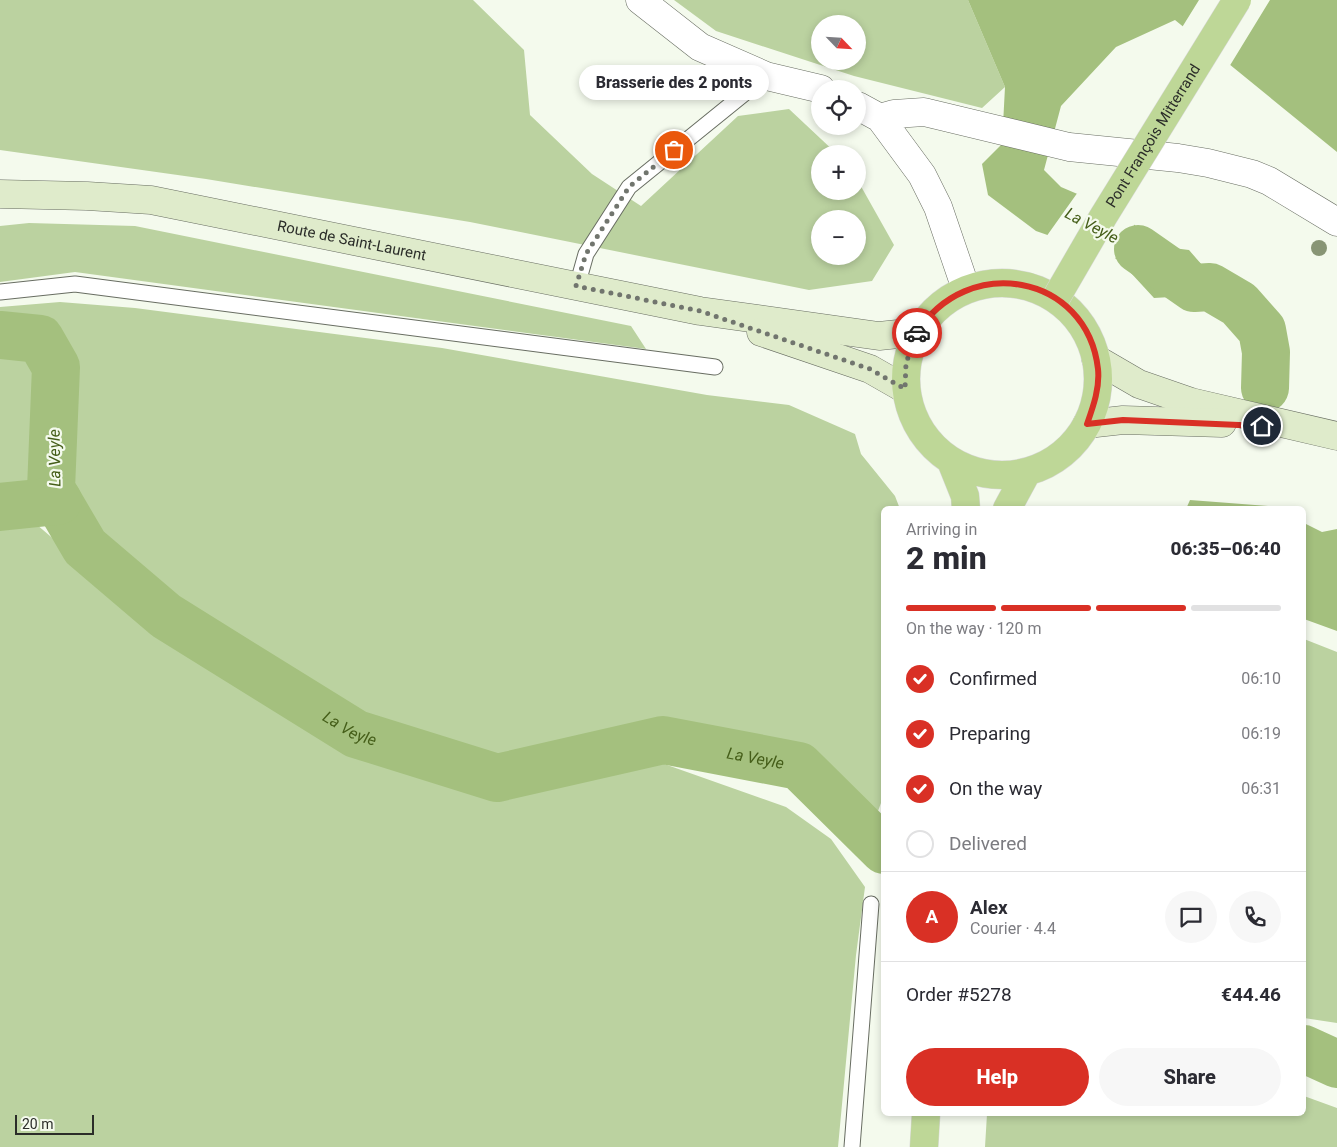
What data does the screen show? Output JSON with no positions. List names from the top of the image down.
{
  "streets": {
    "main road": ["Pont François Mitterrand", "Route de Saint-Laurent"]
  },
  "water": ["La Veyle"],
  "places": ["Brasserie des 2 ponts"],
  "scale_bar": "20 m",
  "north": "bottom right",
  "page": {
    "map_buttons": ["+", "−"],
    "bubble": "Brasserie des 2 ponts",
    "heading": ["2 min", "Arriving in", "06:35–06:40"],
    "panel": [
      "Alex",
      "Courier · 4.4",
      "Order #5278",
      "€44.46"
    ],
    "bar": "On the way · 120 m",
    "list": [
      ["Confirmed", "06:10"],
      ["Preparing", "06:19"],
      ["On the way", "06:31"],
      "Delivered"
    ],
    "round": "A",
    "buttons": ["Help", "Share"],
    "scale": "20 m"
  }
}
